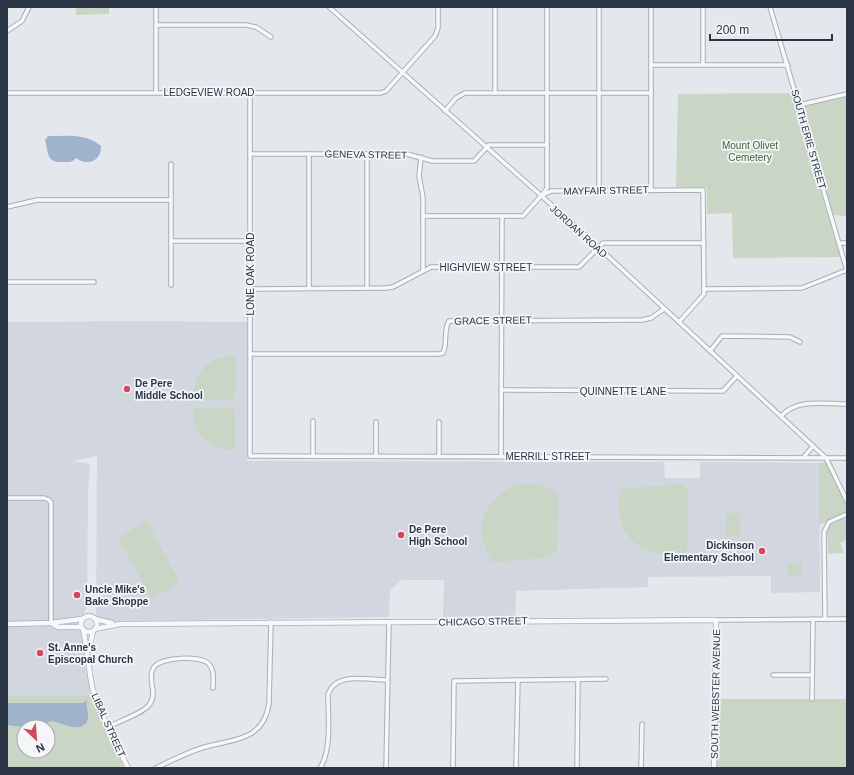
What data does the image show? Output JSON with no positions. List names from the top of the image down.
{
  "streets": {
    "street": [
      "LEDGEVIEW ROAD",
      "SOUTH ERIE STREET",
      "GENEVA STREET",
      "MAYFAIR STREET",
      "JORDAN ROAD",
      "HIGHVIEW STREET",
      "LONE OAK ROAD",
      "GRACE STREET",
      "QUINNETTE LANE",
      "MERRILL STREET",
      "CHICAGO STREET",
      "SOUTH WEBSTER AVENUE",
      "LIBAL STREET"
    ]
  },
  "crossings": [
    ["LEDGEVIEW ROAD", "JORDAN ROAD"],
    ["LEDGEVIEW ROAD", "LONE OAK ROAD"],
    ["GENEVA STREET", "JORDAN ROAD"],
    ["GENEVA STREET", "LONE OAK ROAD"],
    ["MAYFAIR STREET", "JORDAN ROAD"],
    ["JORDAN ROAD", "HIGHVIEW STREET"],
    ["JORDAN ROAD", "GRACE STREET"],
    ["JORDAN ROAD", "QUINNETTE LANE"],
    ["JORDAN ROAD", "MERRILL STREET"],
    ["HIGHVIEW STREET", "LONE OAK ROAD"],
    ["LONE OAK ROAD", "GRACE STREET"],
    ["LONE OAK ROAD", "MERRILL STREET"],
    ["CHICAGO STREET", "SOUTH WEBSTER AVENUE"],
    ["CHICAGO STREET", "LIBAL STREET"]
  ],
  "parks": ["Mount Olivet Cemetery"],
  "places": [
    "De Pere Middle School",
    "De Pere High School",
    "Dickinson Elementary School",
    "Uncle Mike's Bake Shoppe",
    "St. Anne's Episcopal Church"
  ],
  "scale_bar": "200 m",
  "north": "bottom right"
}
